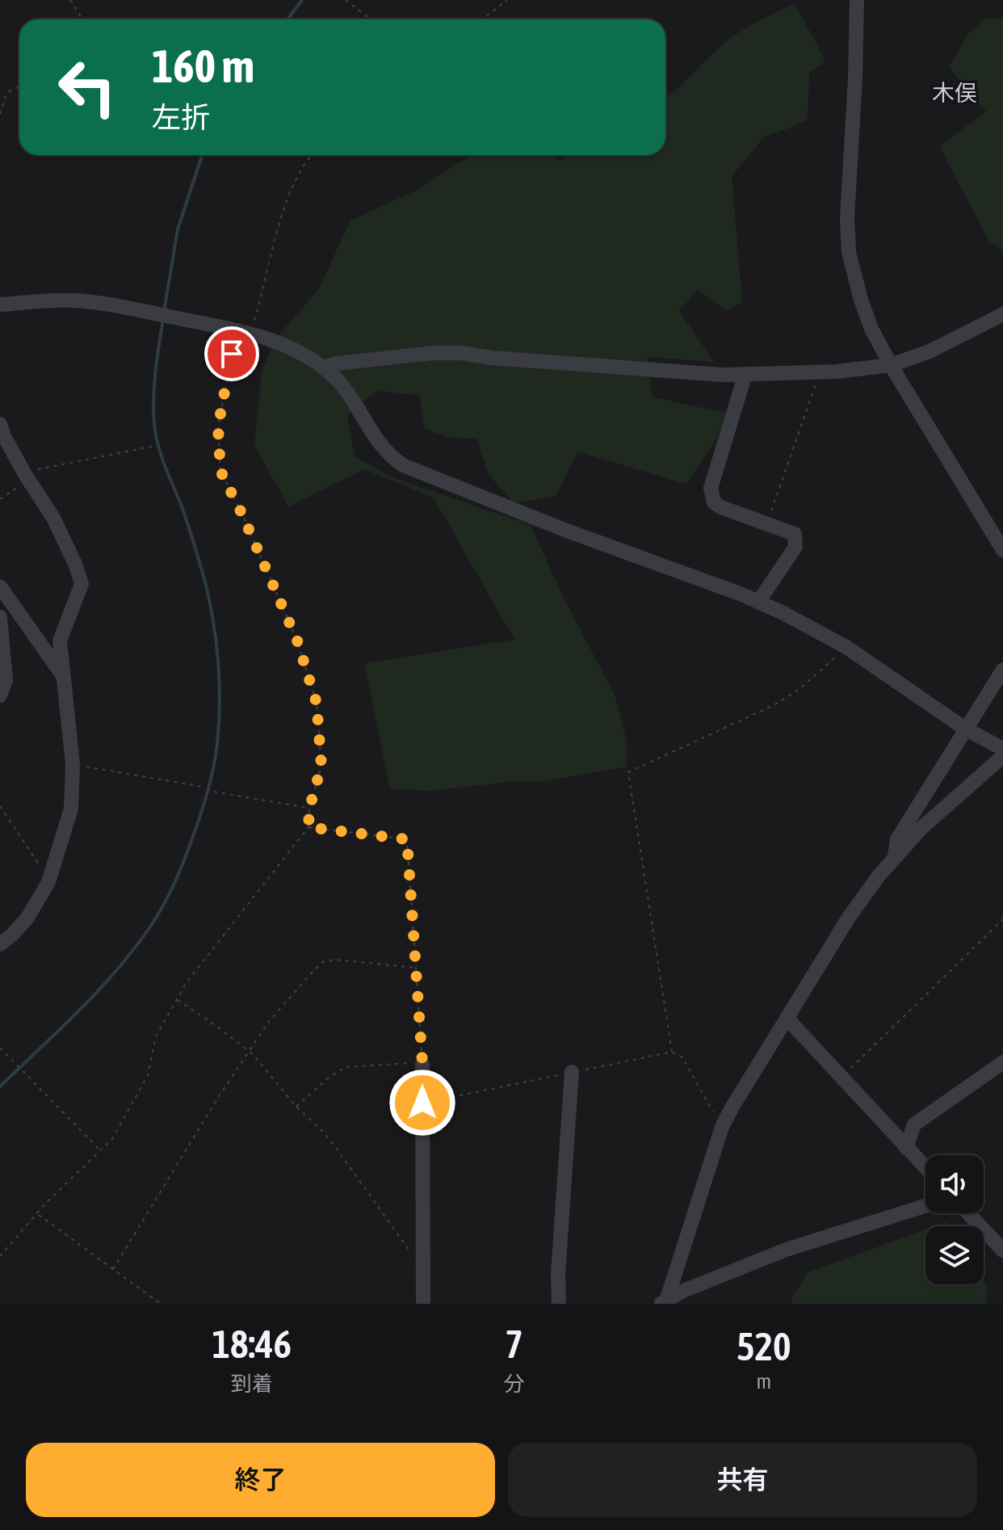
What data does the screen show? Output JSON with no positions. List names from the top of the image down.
{
  "districts": ["木俣"],
  "page": {
    "turn": ["160 m", "左折"],
    "eta": [
      "18:46",
      "到着",
      "7",
      "分",
      "520",
      "m"
    ],
    "buttons": ["終了", "共有"]
  }
}
